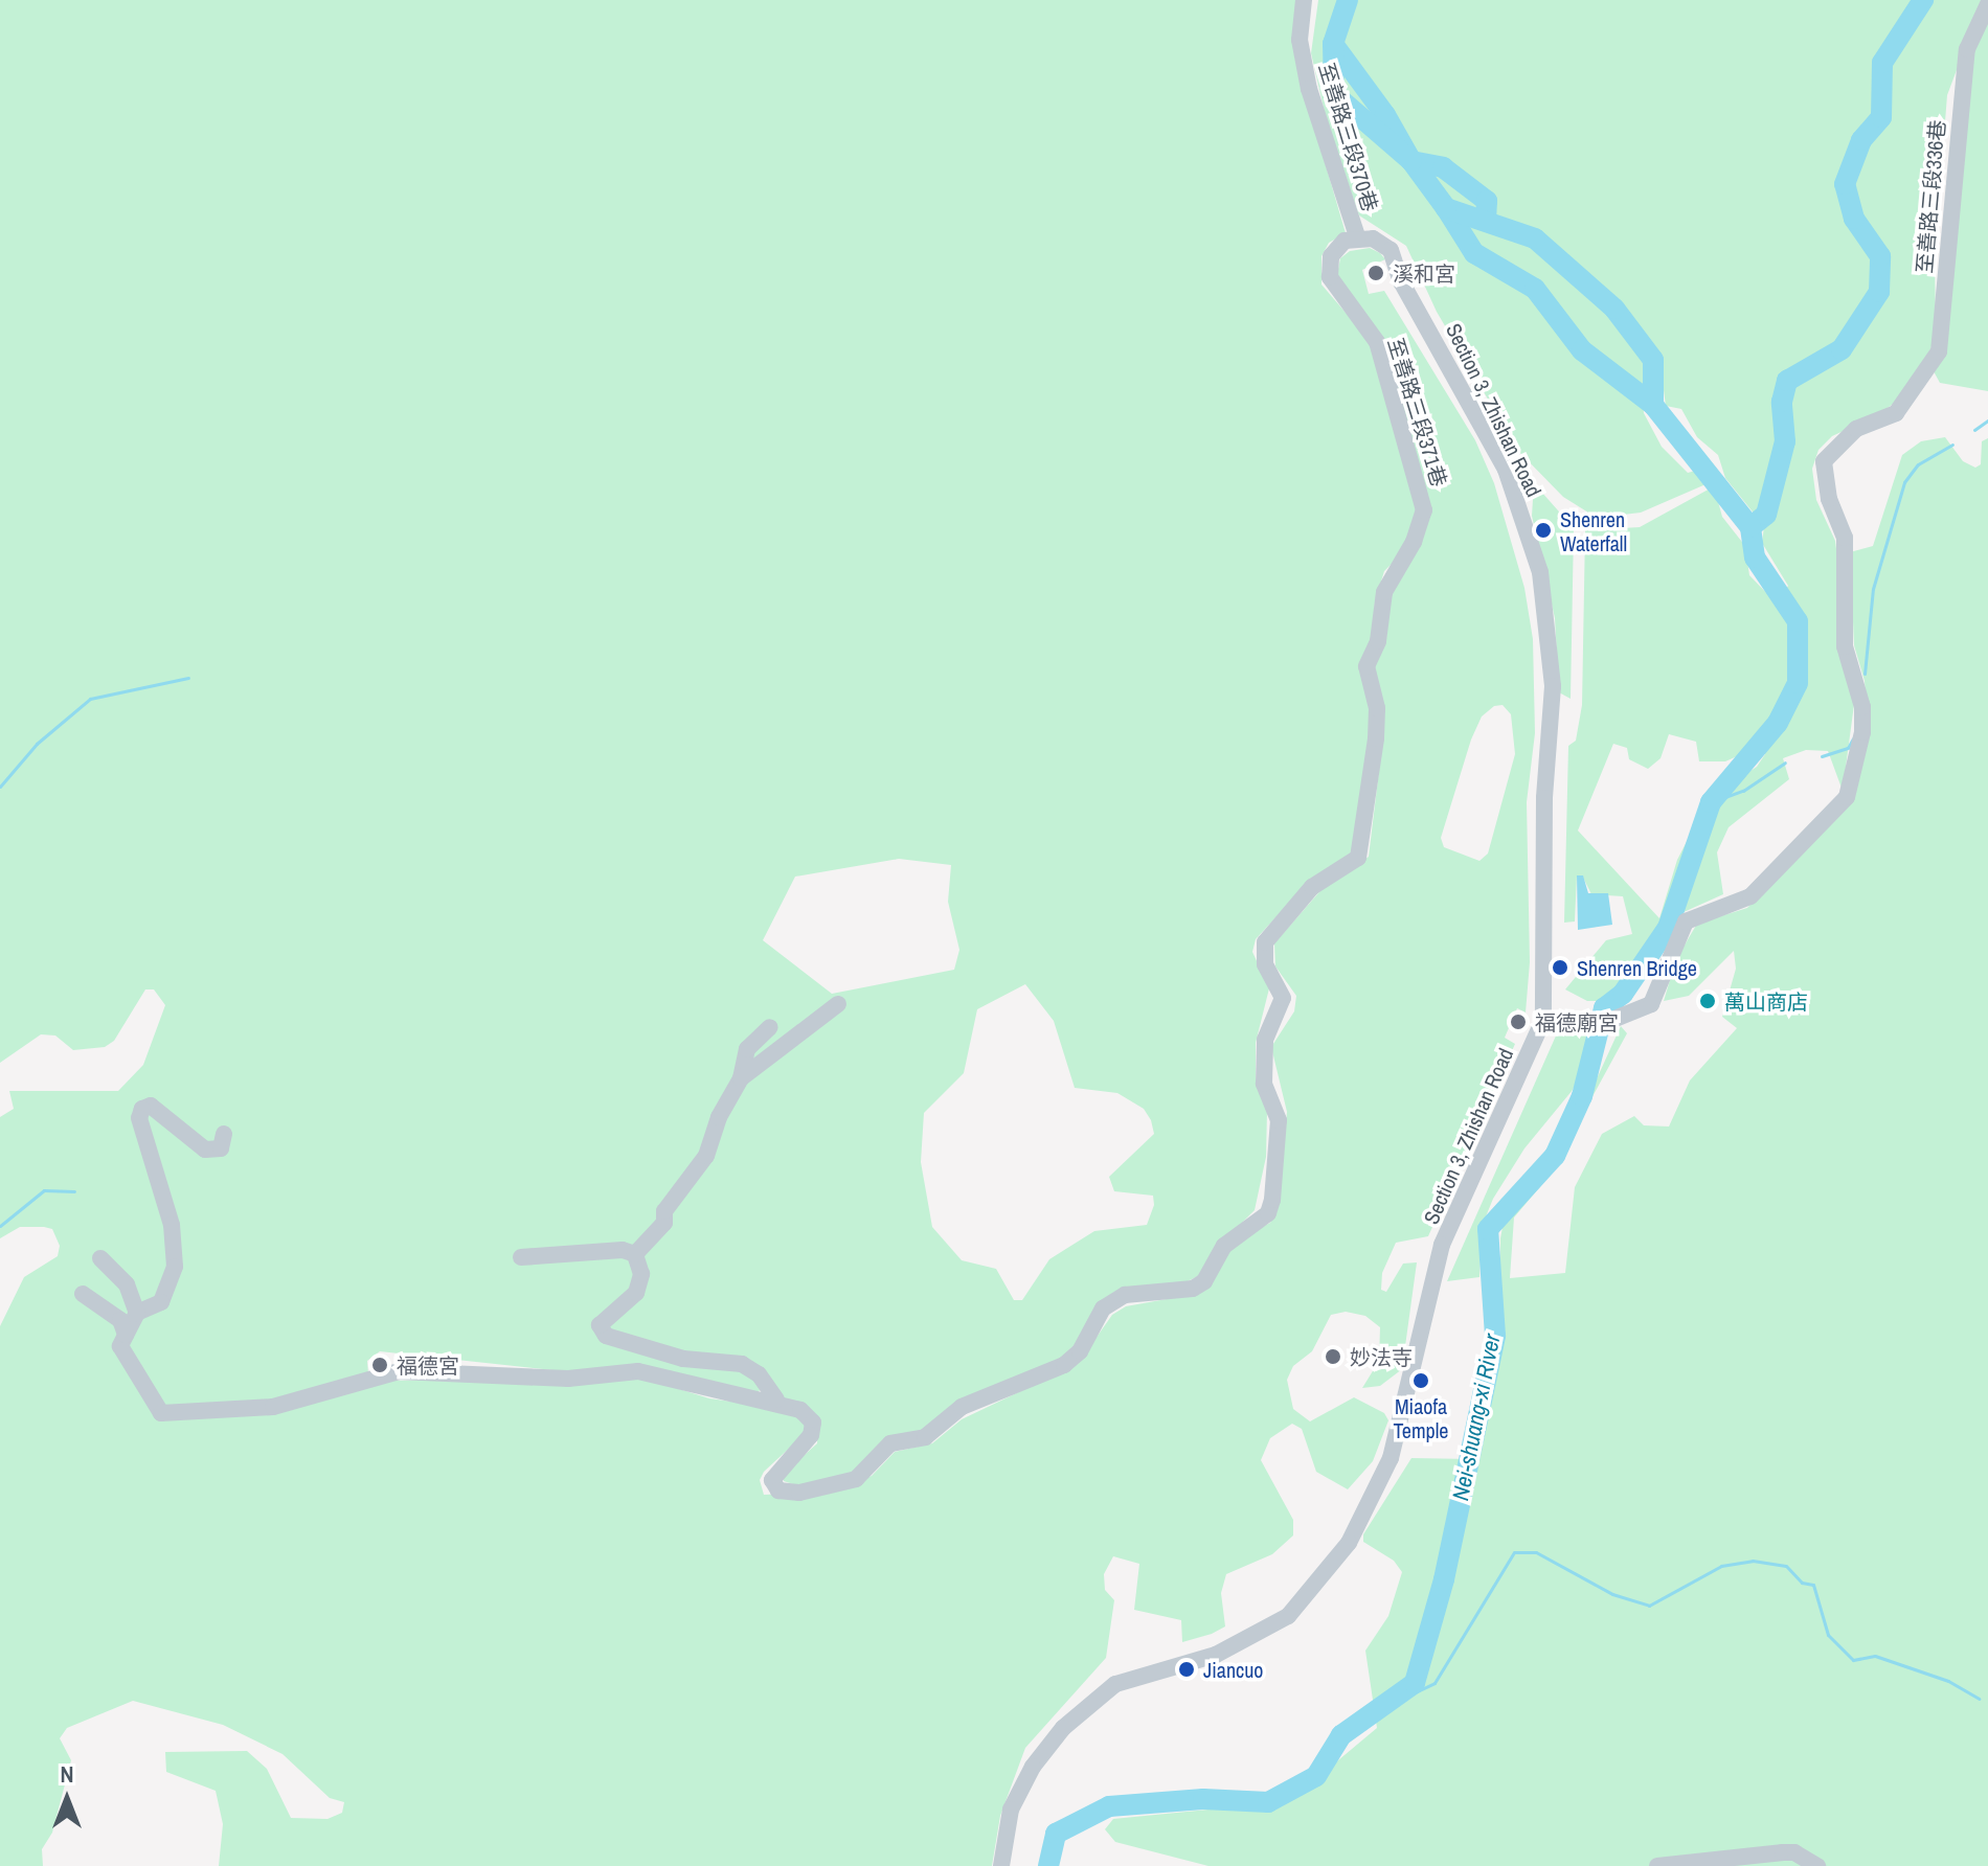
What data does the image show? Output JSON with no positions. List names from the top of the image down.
{
  "streets": {
    "street": [
      "至善路三段370巷",
      "至善路三段336巷",
      "Section 3, Zhishan Road",
      "至善路三段371巷"
    ]
  },
  "crossings": [
    ["至善路三段370巷", "Section 3, Zhishan Road"],
    ["至善路三段370巷", "至善路三段371巷"],
    ["至善路三段336巷", "Section 3, Zhishan Road"],
    ["Section 3, Zhishan Road", "至善路三段371巷"]
  ],
  "water": ["Nei-shuang-xi River"],
  "places": [
    "溪和宮",
    "Shenren Waterfall",
    "Shenren Bridge",
    "萬山商店",
    "福德廟宮",
    "妙法寺",
    "福德宮",
    "Miaofa Temple",
    "Jiancuo"
  ],
  "north": "top"
}
